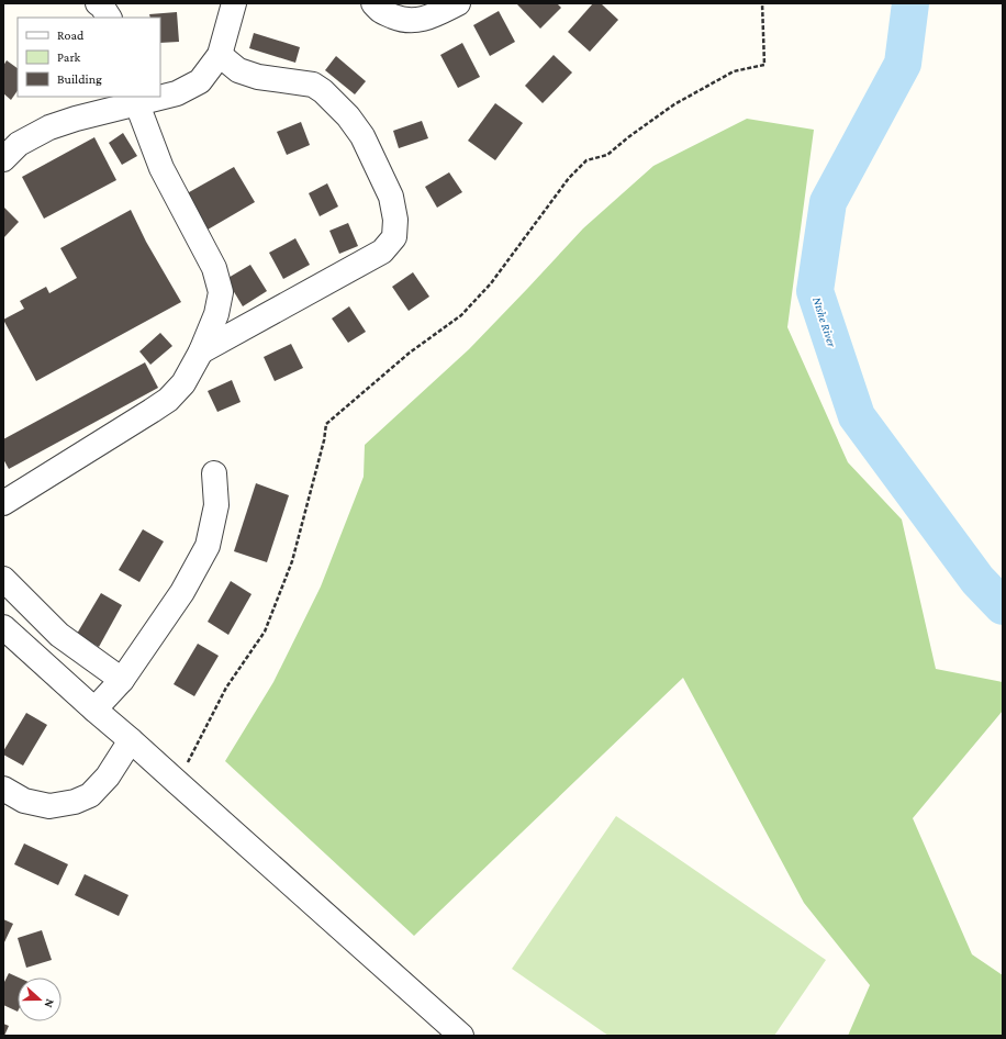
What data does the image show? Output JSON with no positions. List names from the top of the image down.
{
  "water": ["Ntshe River"],
  "legend": ["Road", "Park", "Building"],
  "north": "right"
}
